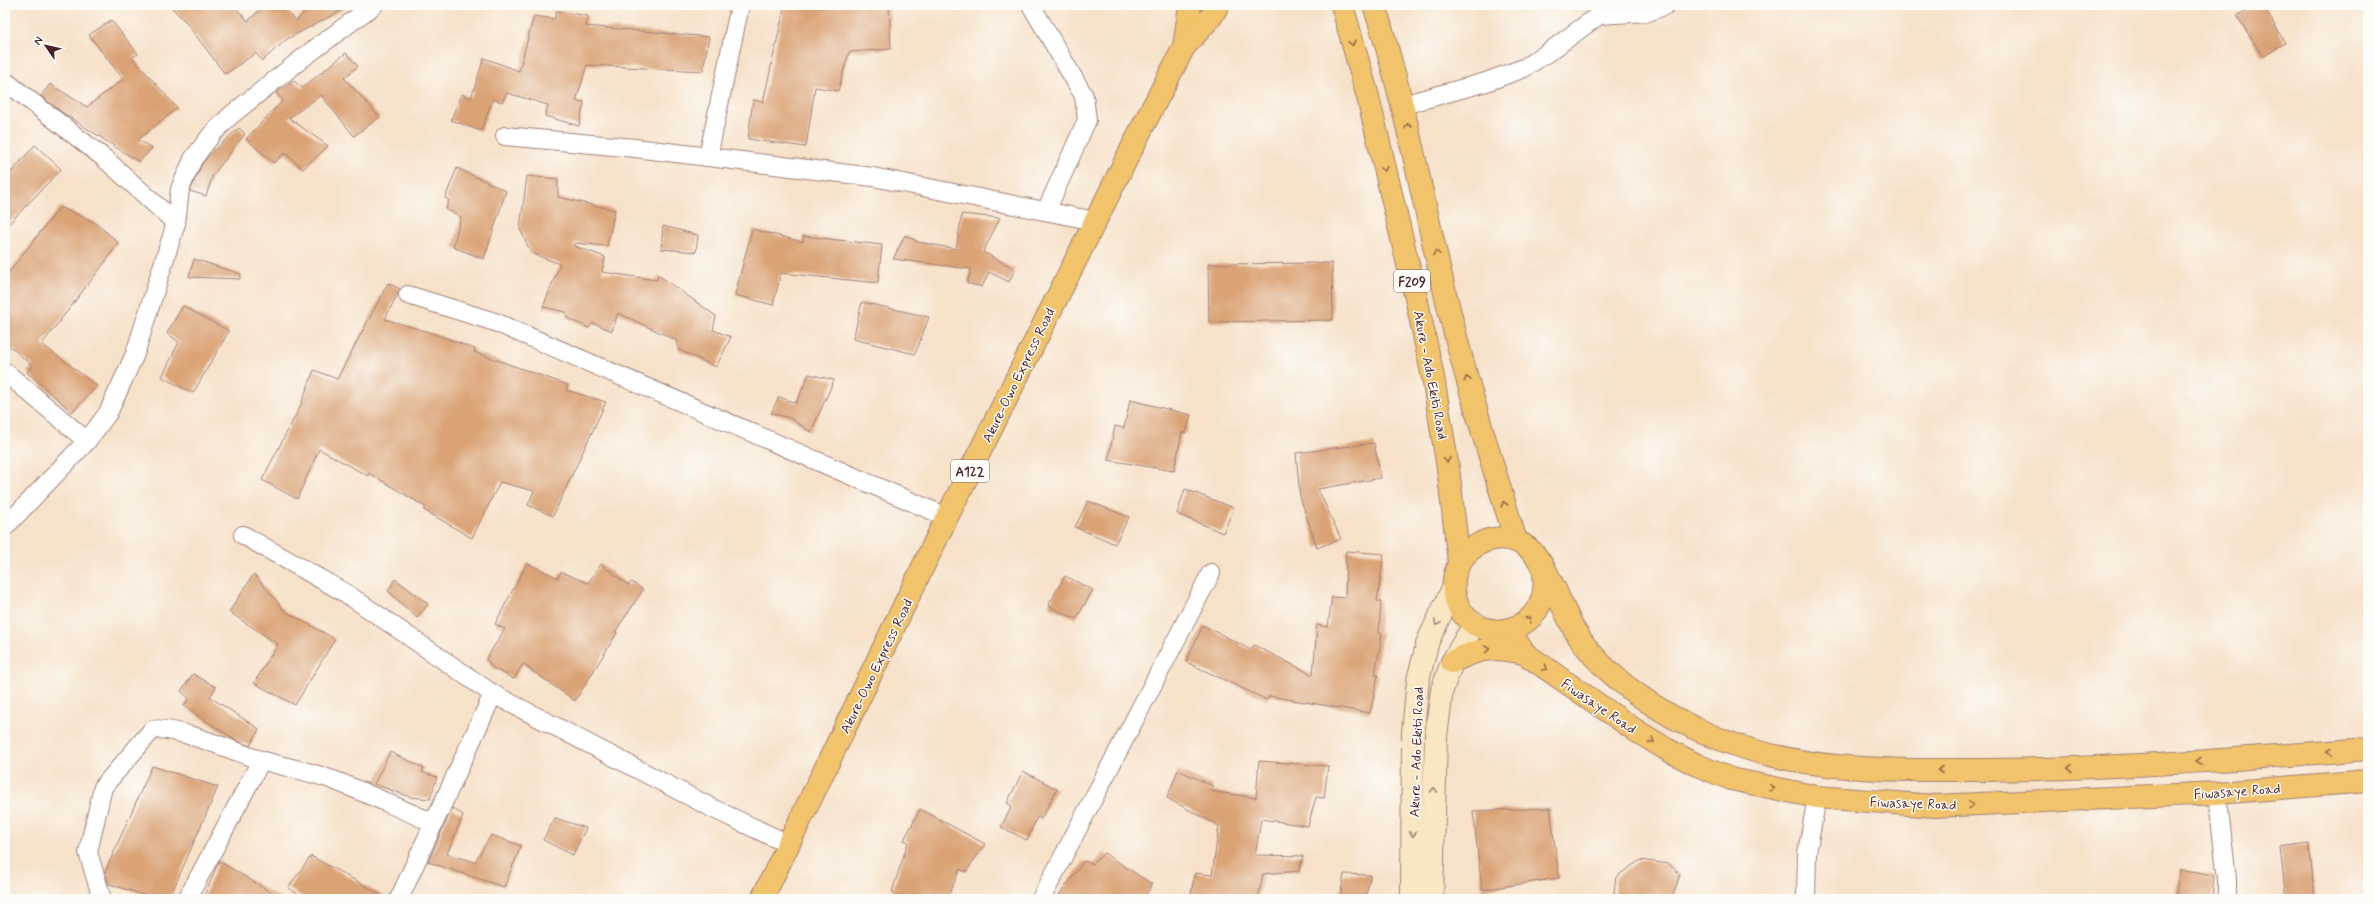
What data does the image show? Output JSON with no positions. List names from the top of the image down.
{
  "streets": {
    "main road": [
      "F209",
      "Akure-Owo Express Road",
      "Akure - Ado Ekiti Road",
      "A122",
      "Fiwasaye Road"
    ]
  },
  "crossings": [
    ["F209", "Akure - Ado Ekiti Road"],
    ["F209", "Fiwasaye Road"],
    ["Akure - Ado Ekiti Road", "Fiwasaye Road"]
  ],
  "north": "top left"
}
